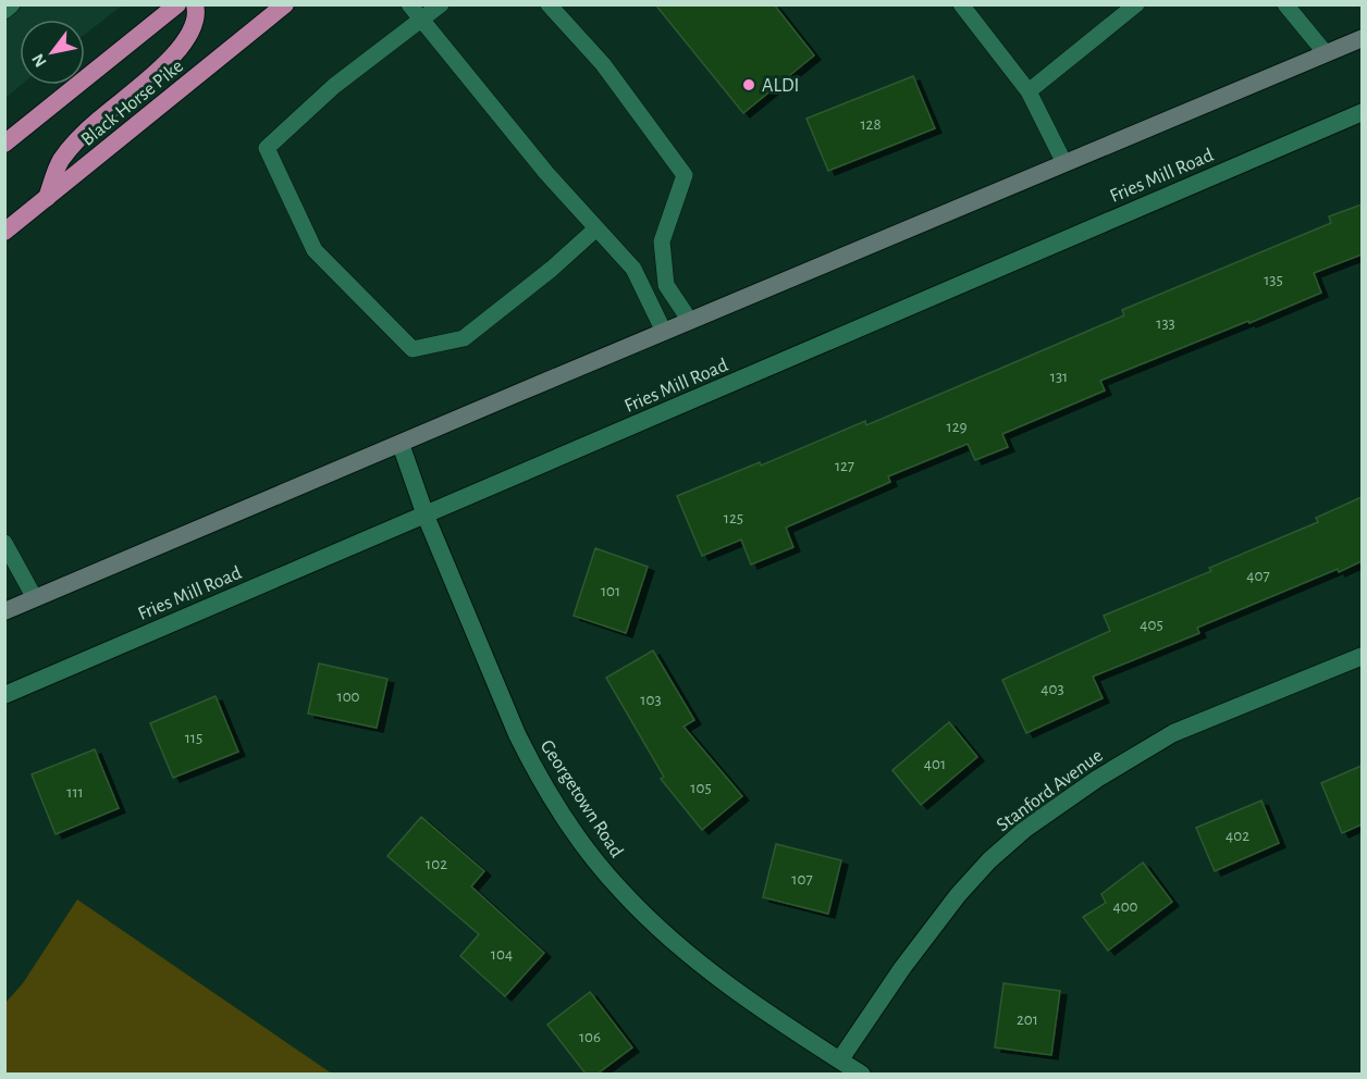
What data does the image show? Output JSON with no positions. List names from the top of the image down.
{
  "streets": {
    "highway": ["Black Horse Pike"],
    "street": ["Fries Mill Road", "Stanford Avenue", "Georgetown Road"]
  },
  "crossings": [
    ["Fries Mill Road", "Georgetown Road"],
    ["Stanford Avenue", "Georgetown Road"]
  ],
  "places": ["ALDI"],
  "house_numbers": [
    "128",
    "135",
    "133",
    "131",
    "129",
    "127",
    "125",
    "407",
    "101",
    "405",
    "403",
    "100",
    "103",
    "115",
    "401",
    "105",
    "111",
    "402",
    "102",
    "107",
    "400",
    "104",
    "201",
    "106"
  ],
  "north": "bottom left"
}
